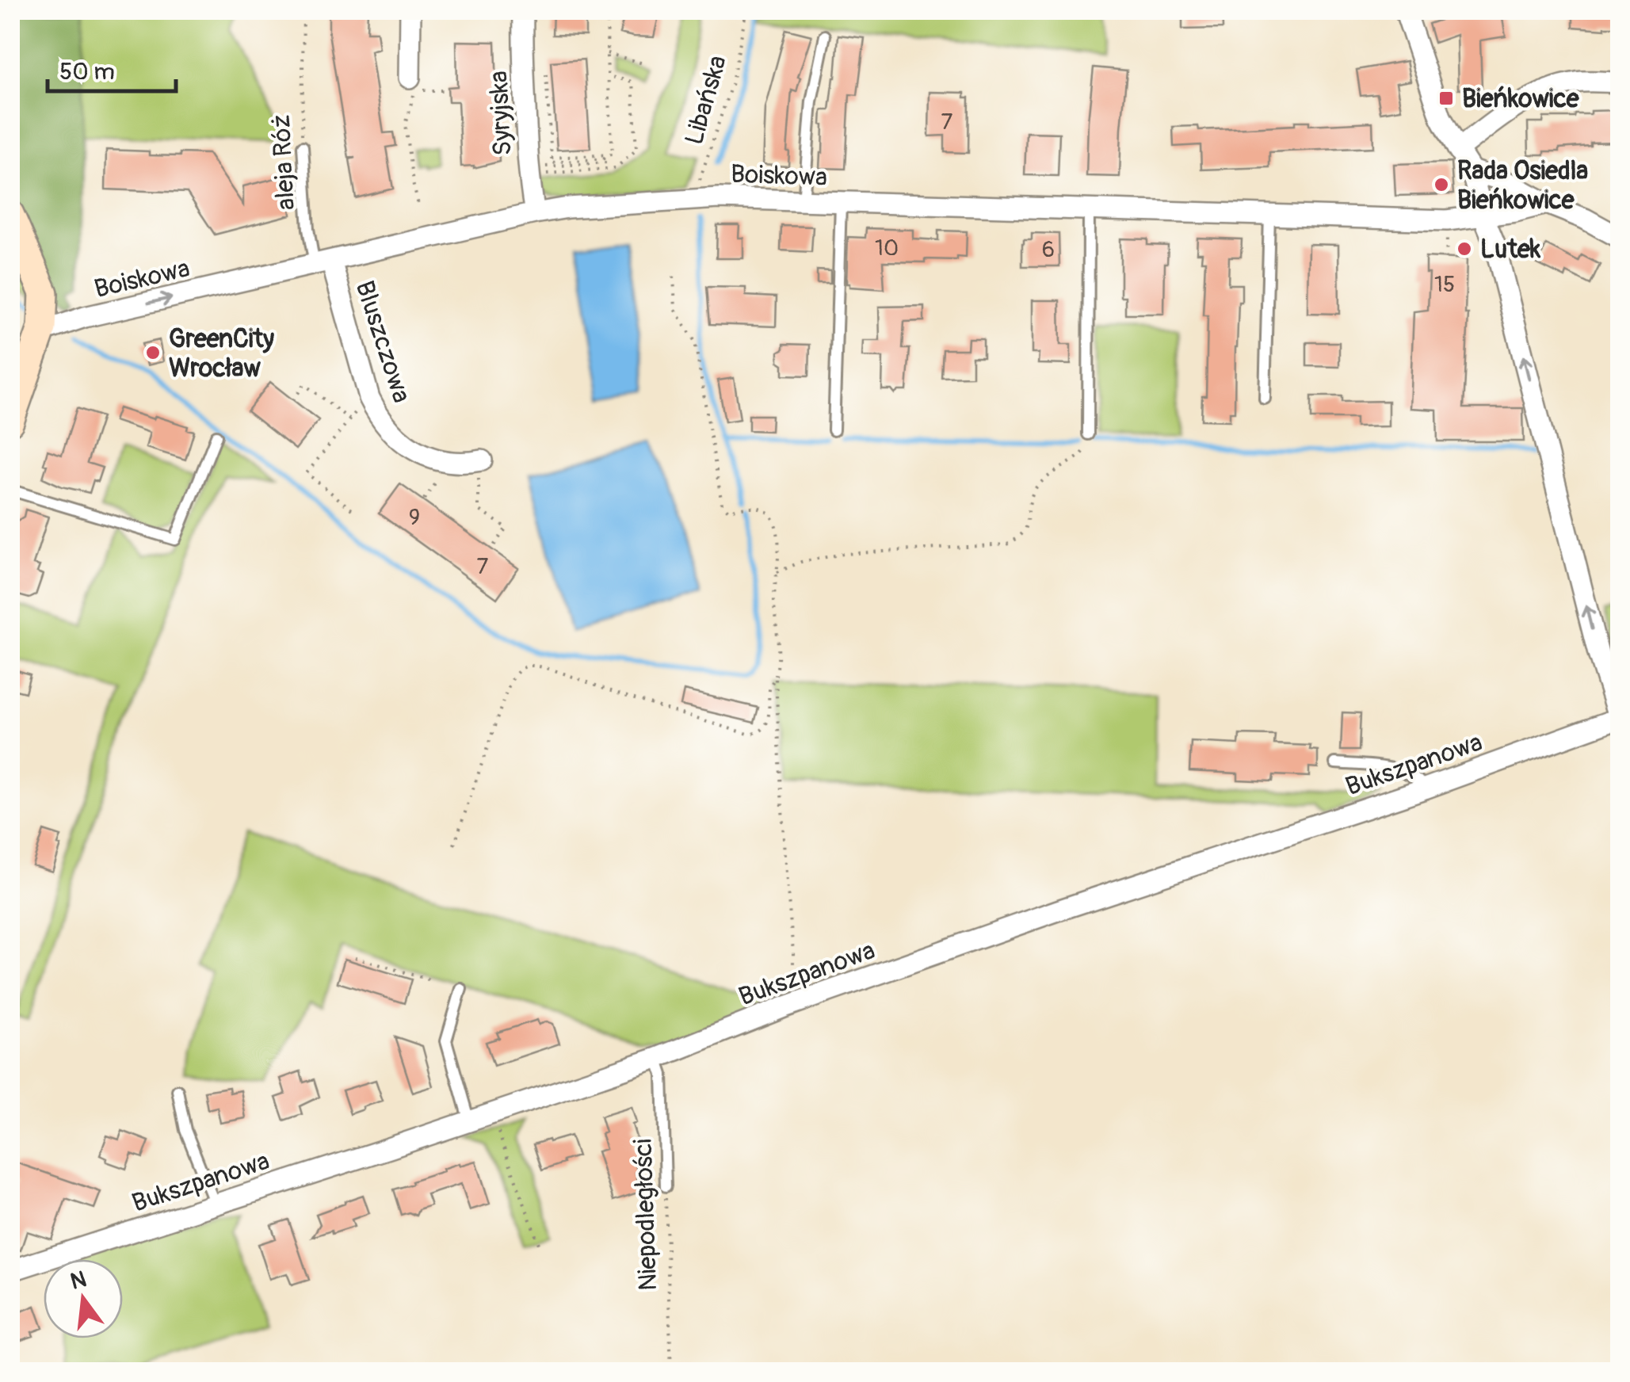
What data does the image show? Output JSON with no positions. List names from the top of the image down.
{
  "streets": {
    "street": [
      "Syryjska",
      "Boiskowa",
      "Bluszczowa",
      "Bukszpanowa"
    ],
    "lane": ["aleja Róż", "Niepodległości"],
    "path": ["Libańska"]
  },
  "crossings": [
    ["Libańska", "Boiskowa"],
    ["Syryjska", "Boiskowa"],
    ["aleja Róż", "Boiskowa"],
    ["aleja Róż", "Bluszczowa"],
    ["Boiskowa", "Bluszczowa"],
    ["Bukszpanowa", "Niepodległości"]
  ],
  "places": {
    "transit": ["Bieńkowice"],
    "other": ["Rada Osiedla Bieńkowice", "Lutek", "GreenCity Wrocław"]
  },
  "house_numbers": [
    "7",
    "10",
    "6",
    "15",
    "9",
    "7"
  ],
  "scale_bar": "50 m",
  "north": "top"
}
